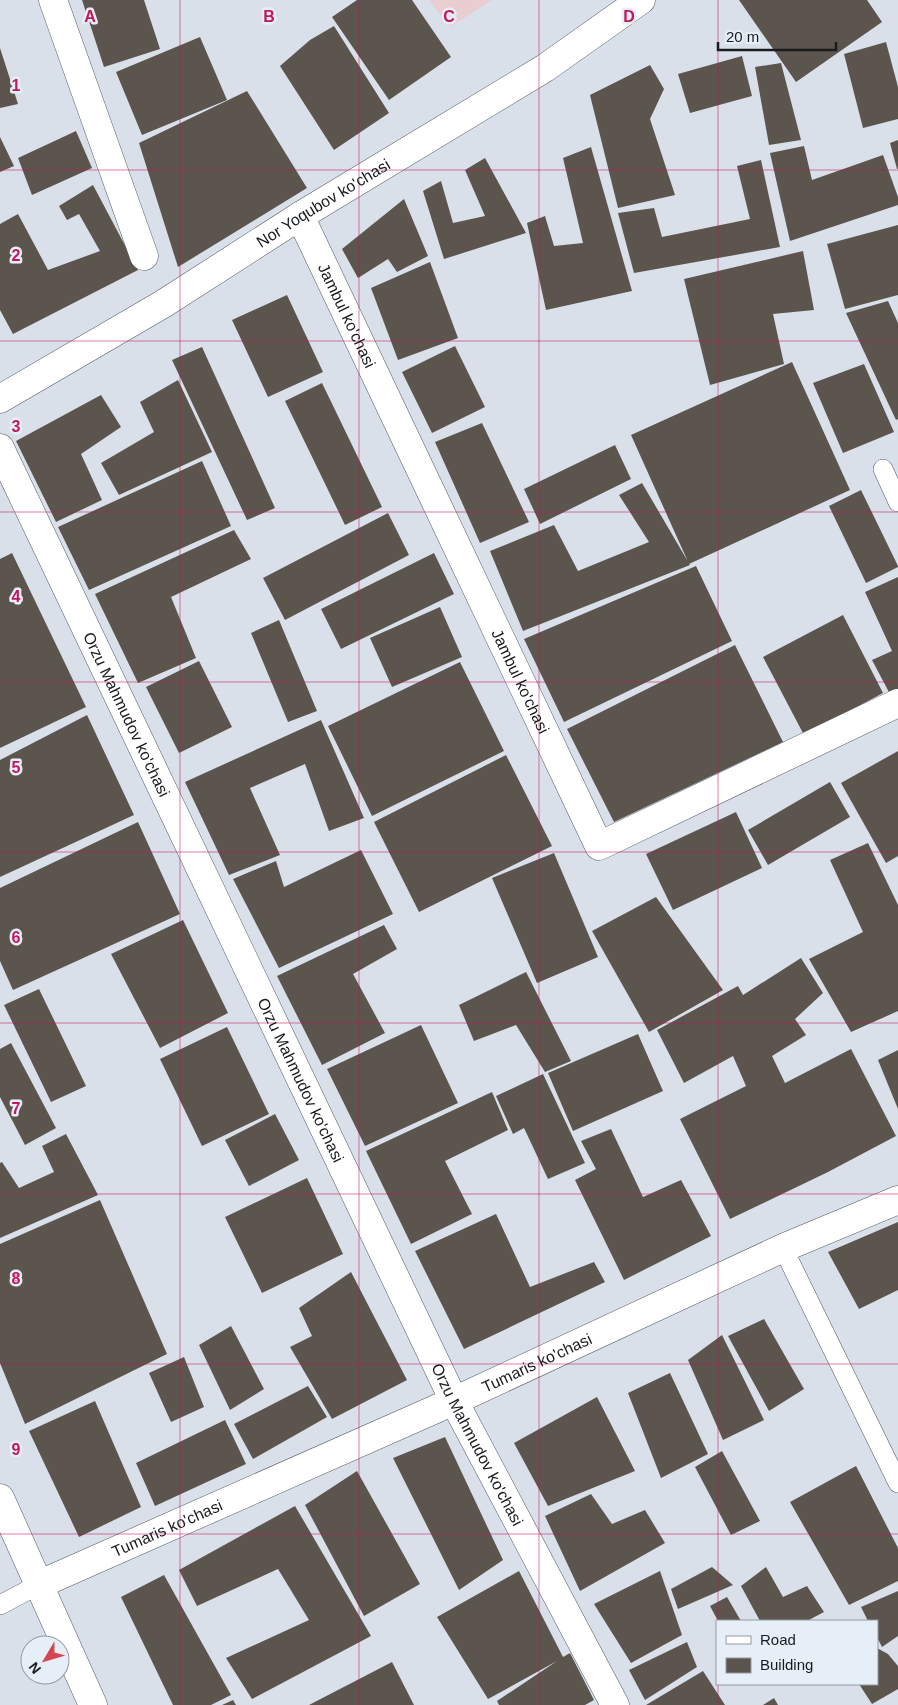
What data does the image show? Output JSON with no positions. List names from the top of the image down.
{
  "streets": {
    "street": [
      "Nor Yoqubov ko'chasi",
      "Jambul ko'chasi",
      "Orzu Mahmudov ko'chasi",
      "Tumaris ko'chasi"
    ]
  },
  "crossings": [
    ["Nor Yoqubov ko'chasi", "Jambul ko'chasi"],
    ["Orzu Mahmudov ko'chasi", "Tumaris ko'chasi"]
  ],
  "legend": ["Road", "Building"],
  "scale_bar": "20 m",
  "north": "bottom left",
  "grid": {
    "columns": [
      "A",
      "B",
      "C",
      "D"
    ],
    "rows": [
      "1",
      "2",
      "3",
      "4",
      "5",
      "6",
      "7",
      "8",
      "9"
    ]
  }
}
